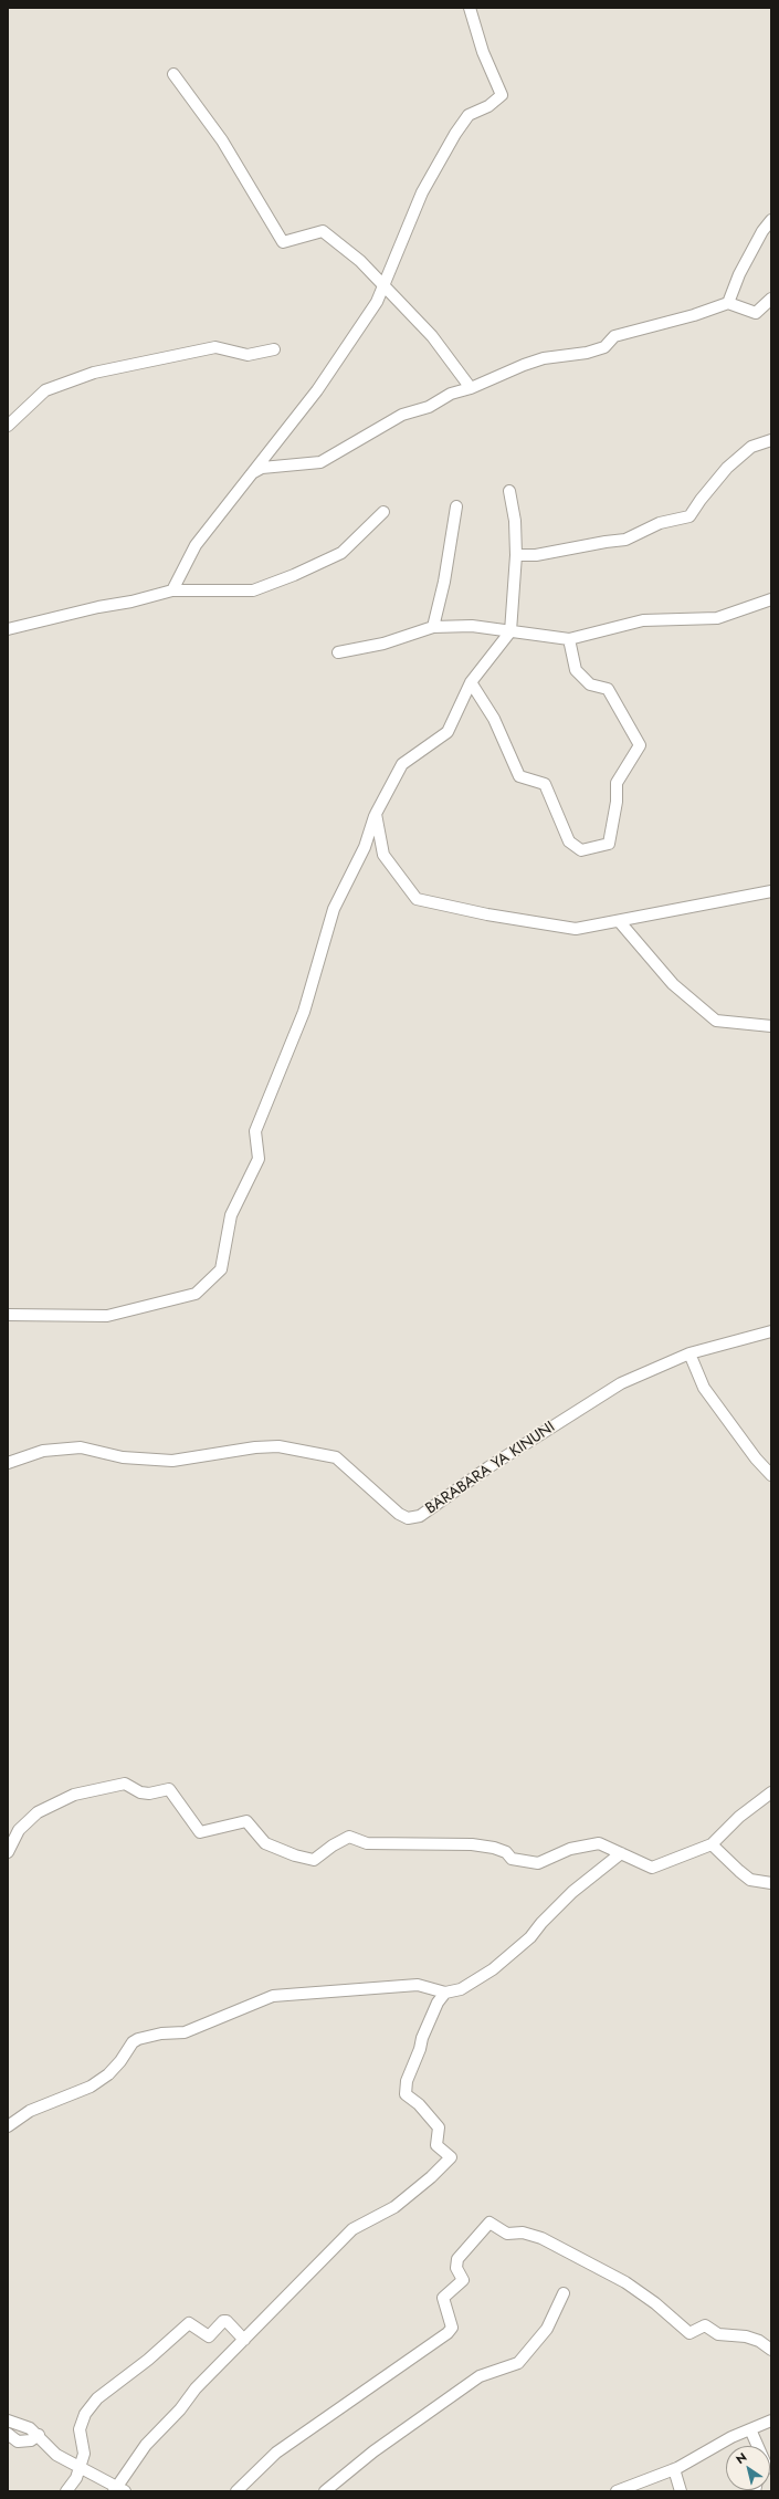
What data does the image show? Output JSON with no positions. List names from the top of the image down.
{
  "streets": {
    "street": ["BARABARA YA KINUNI"]
  },
  "north": "top left"
}
